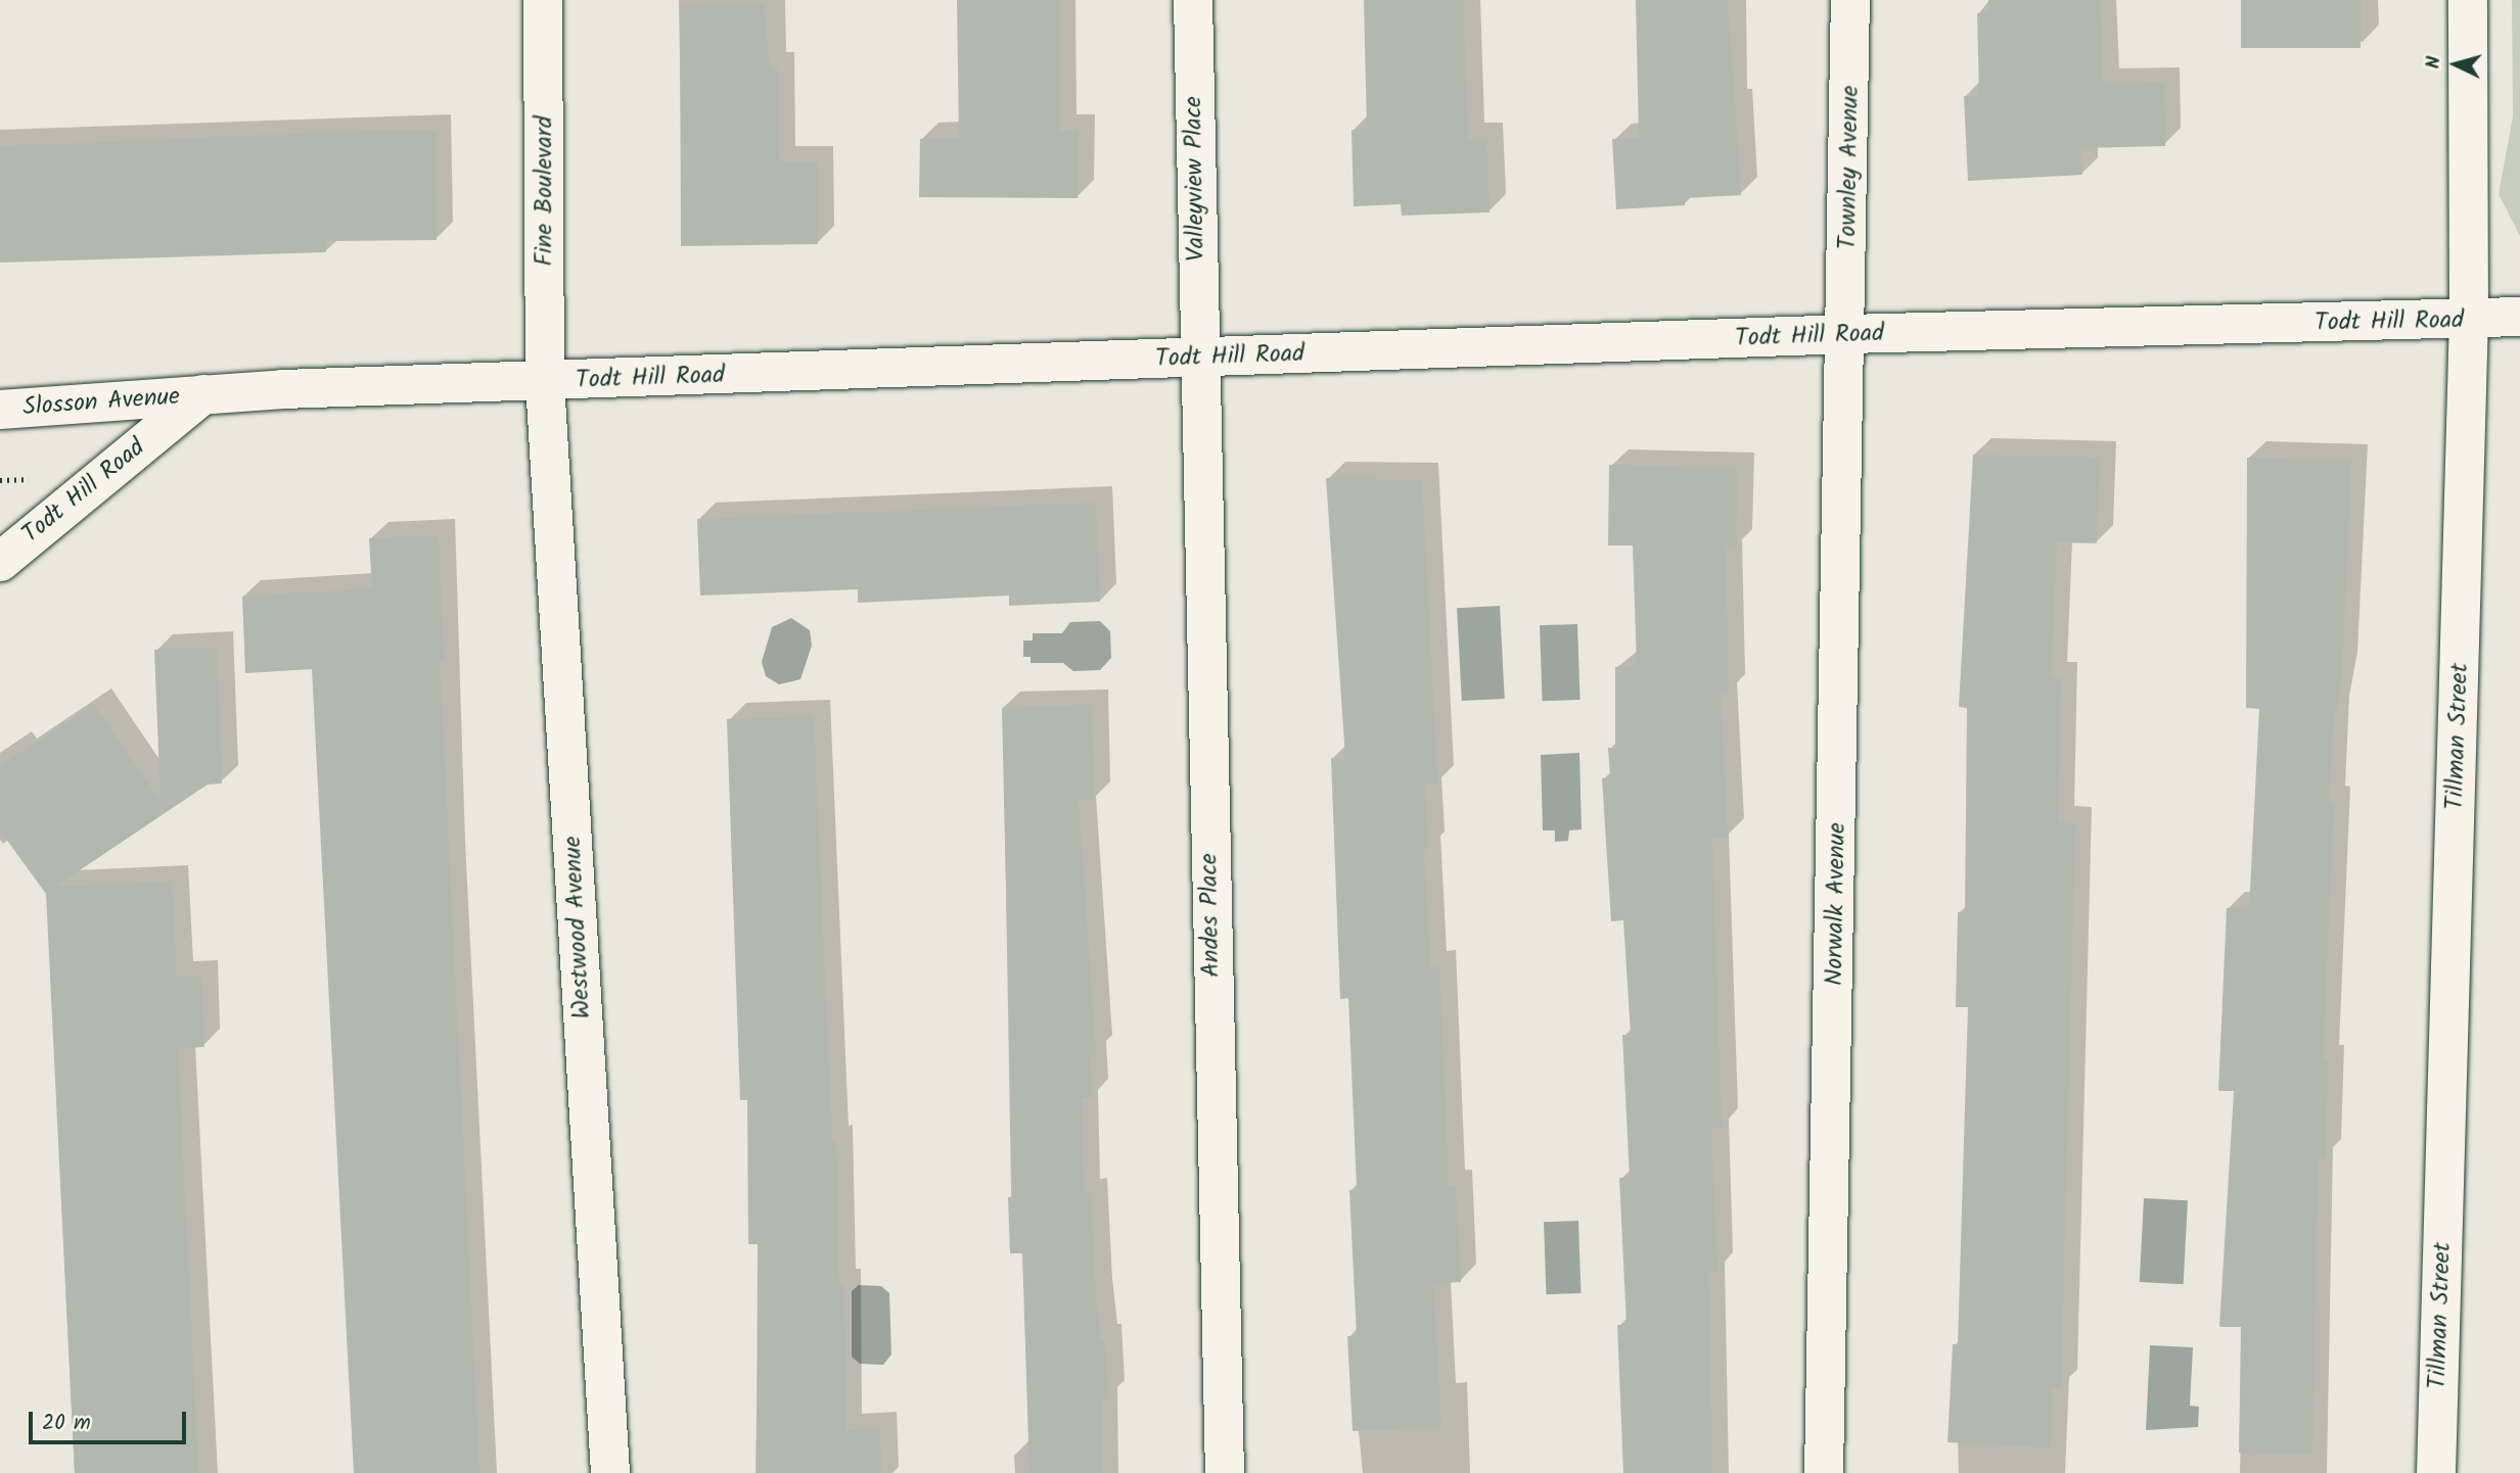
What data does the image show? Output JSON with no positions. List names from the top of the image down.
{
  "streets": {
    "street": [
      "Townley Avenue",
      "Valleyview Place",
      "Fine Boulevard",
      "Todt Hill Road",
      "Slosson Avenue",
      "Tillman Street",
      "Norwalk Avenue",
      "Andes Place",
      "Westwood Avenue"
    ]
  },
  "crossings": [
    ["Townley Avenue", "Todt Hill Road"],
    ["Townley Avenue", "Norwalk Avenue"],
    ["Valleyview Place", "Todt Hill Road"],
    ["Valleyview Place", "Andes Place"],
    ["Fine Boulevard", "Todt Hill Road"],
    ["Fine Boulevard", "Westwood Avenue"],
    ["Todt Hill Road", "Slosson Avenue"],
    ["Todt Hill Road", "Tillman Street"],
    ["Todt Hill Road", "Norwalk Avenue"],
    ["Todt Hill Road", "Andes Place"],
    ["Todt Hill Road", "Westwood Avenue"]
  ],
  "scale_bar": "20 m",
  "north": "left"
}
